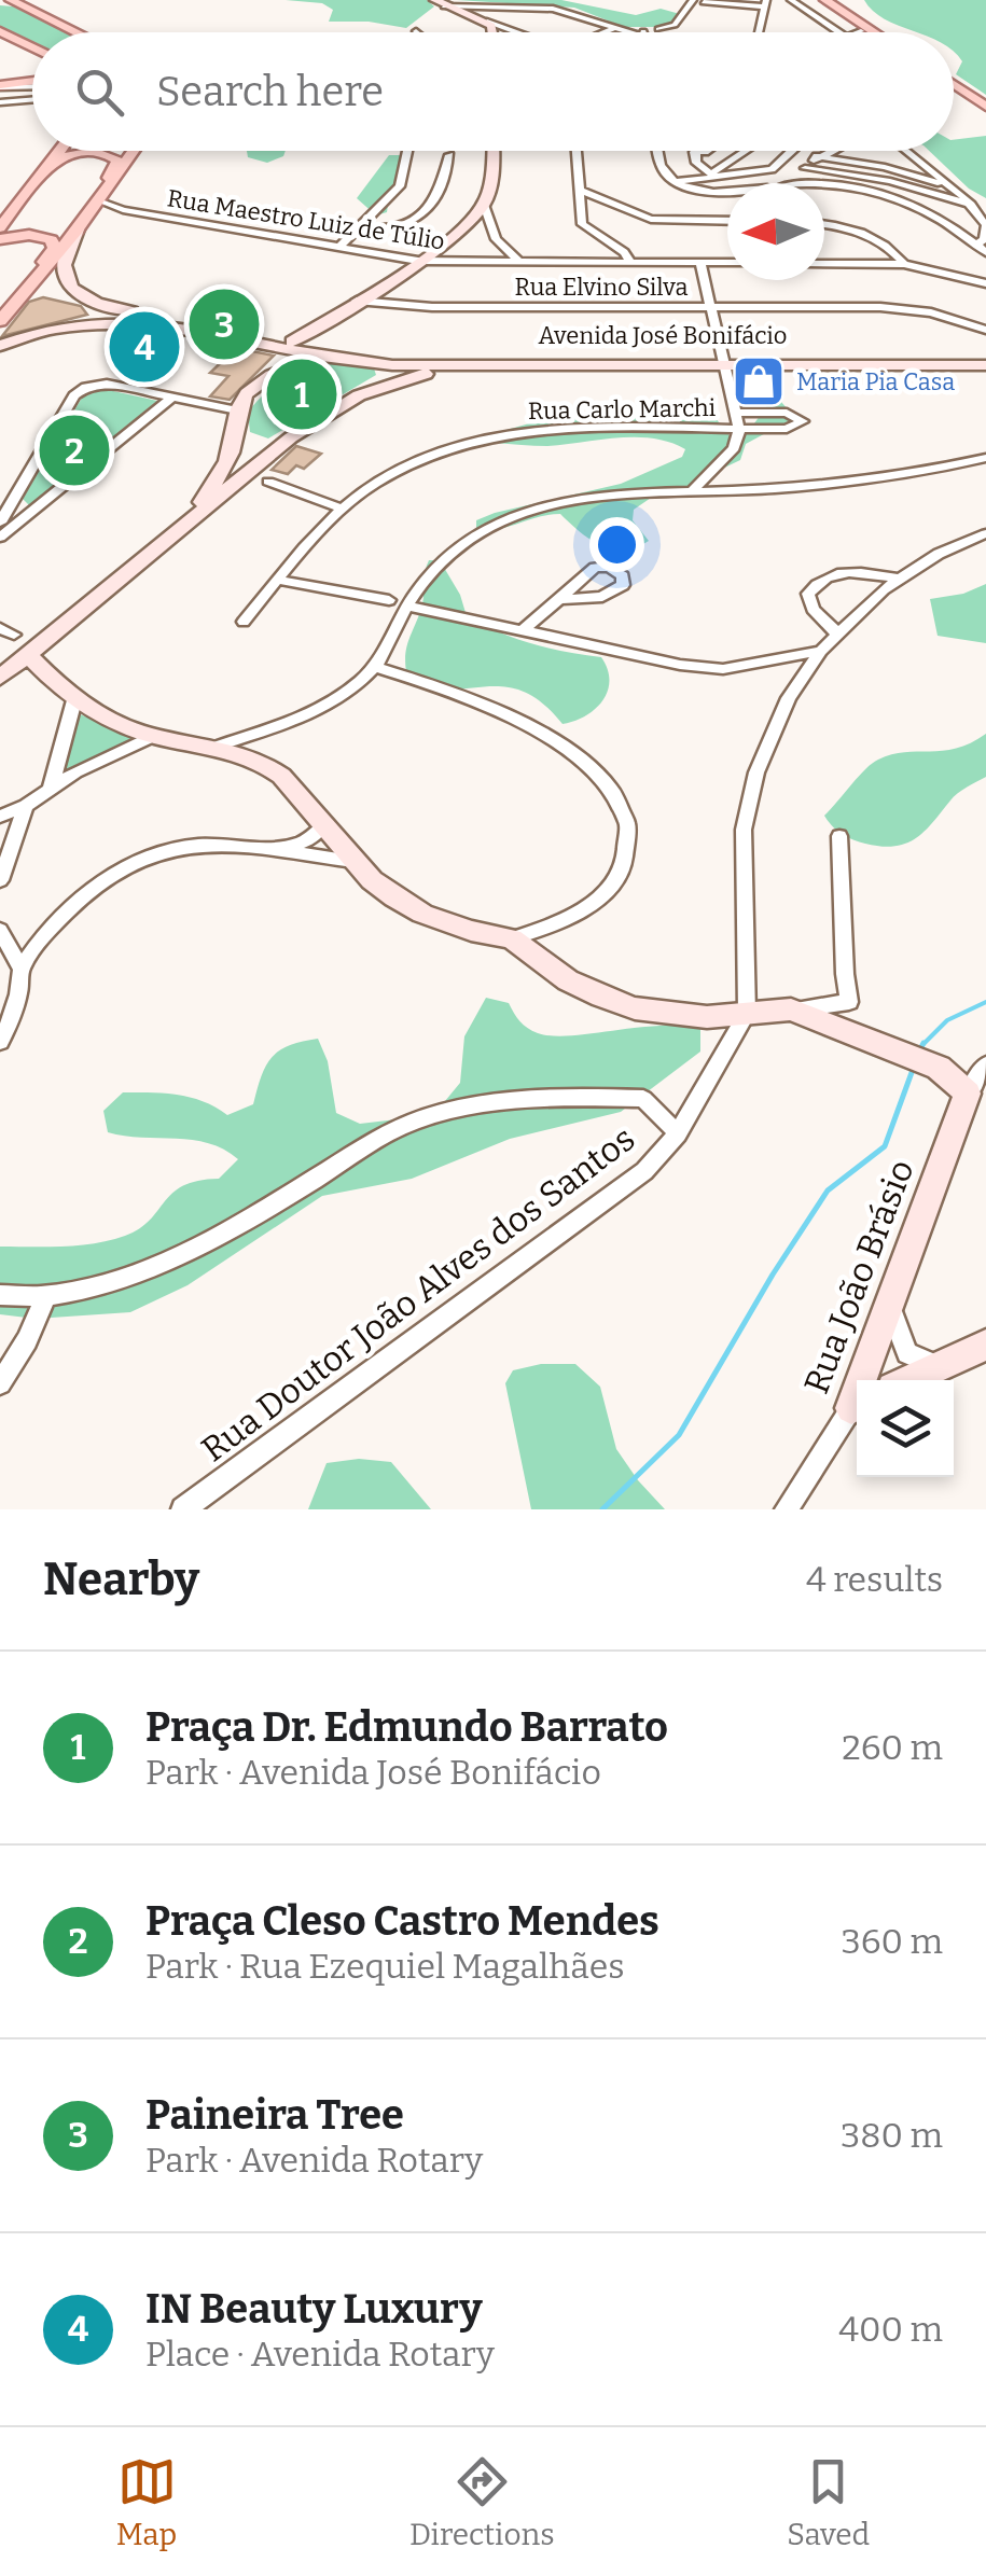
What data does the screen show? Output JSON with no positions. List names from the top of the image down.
{
  "streets": {
    "main road": ["Avenida José Bonifácio", "Rua João Brásio"],
    "street": [
      "Rua Maestro Luiz de Túlio",
      "Rua Elvino Silva",
      "Rua Carlo Marchi",
      "Rua Doutor João Alves dos Santos"
    ]
  },
  "places": {
    "shop": ["Maria Pia Casa"]
  },
  "north": "left",
  "page": {
    "search": "Search here",
    "pins": [
      "3",
      "4",
      "1",
      "2"
    ],
    "heading": ["Nearby", "4 results"],
    "list": [
      {
        "mark": "1",
        "name": "Praça Dr. Edmundo Barrato",
        "note": "Park · Avenida José Bonifácio",
        "value": "260 m"
      },
      {
        "mark": "2",
        "name": "Praça Cleso Castro Mendes",
        "note": "Park · Rua Ezequiel Magalhães",
        "value": "360 m"
      },
      {
        "mark": "3",
        "name": "Paineira Tree",
        "note": "Park · Avenida Rotary",
        "value": "380 m"
      },
      {
        "mark": "4",
        "name": "IN Beauty Luxury",
        "note": "Place · Avenida Rotary",
        "value": "400 m"
      }
    ],
    "nav": ["Map", "Directions", "Saved"]
  }
}
